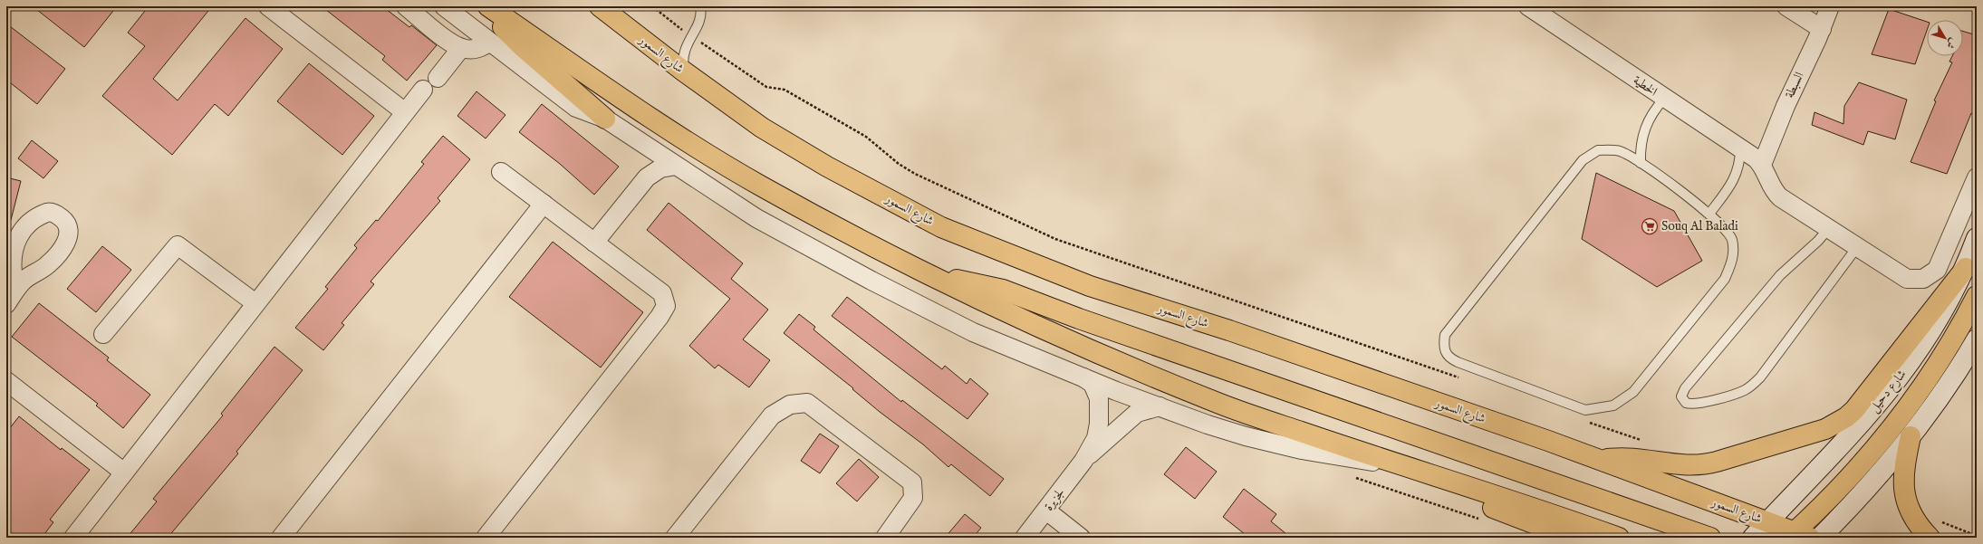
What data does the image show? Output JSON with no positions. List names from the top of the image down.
{
  "streets": {
    "main road": ["شارع السمور", "شارع دحيل"],
    "street": ["السبطة", "الخطية", "لجزيرة"]
  },
  "crossings": [
    ["شارع السمور", "شارع دحيل"],
    ["السبطة", "الخطية"]
  ],
  "places": {
    "supermarket": ["Souq Al Baladi"]
  },
  "north": "bottom right"
}
